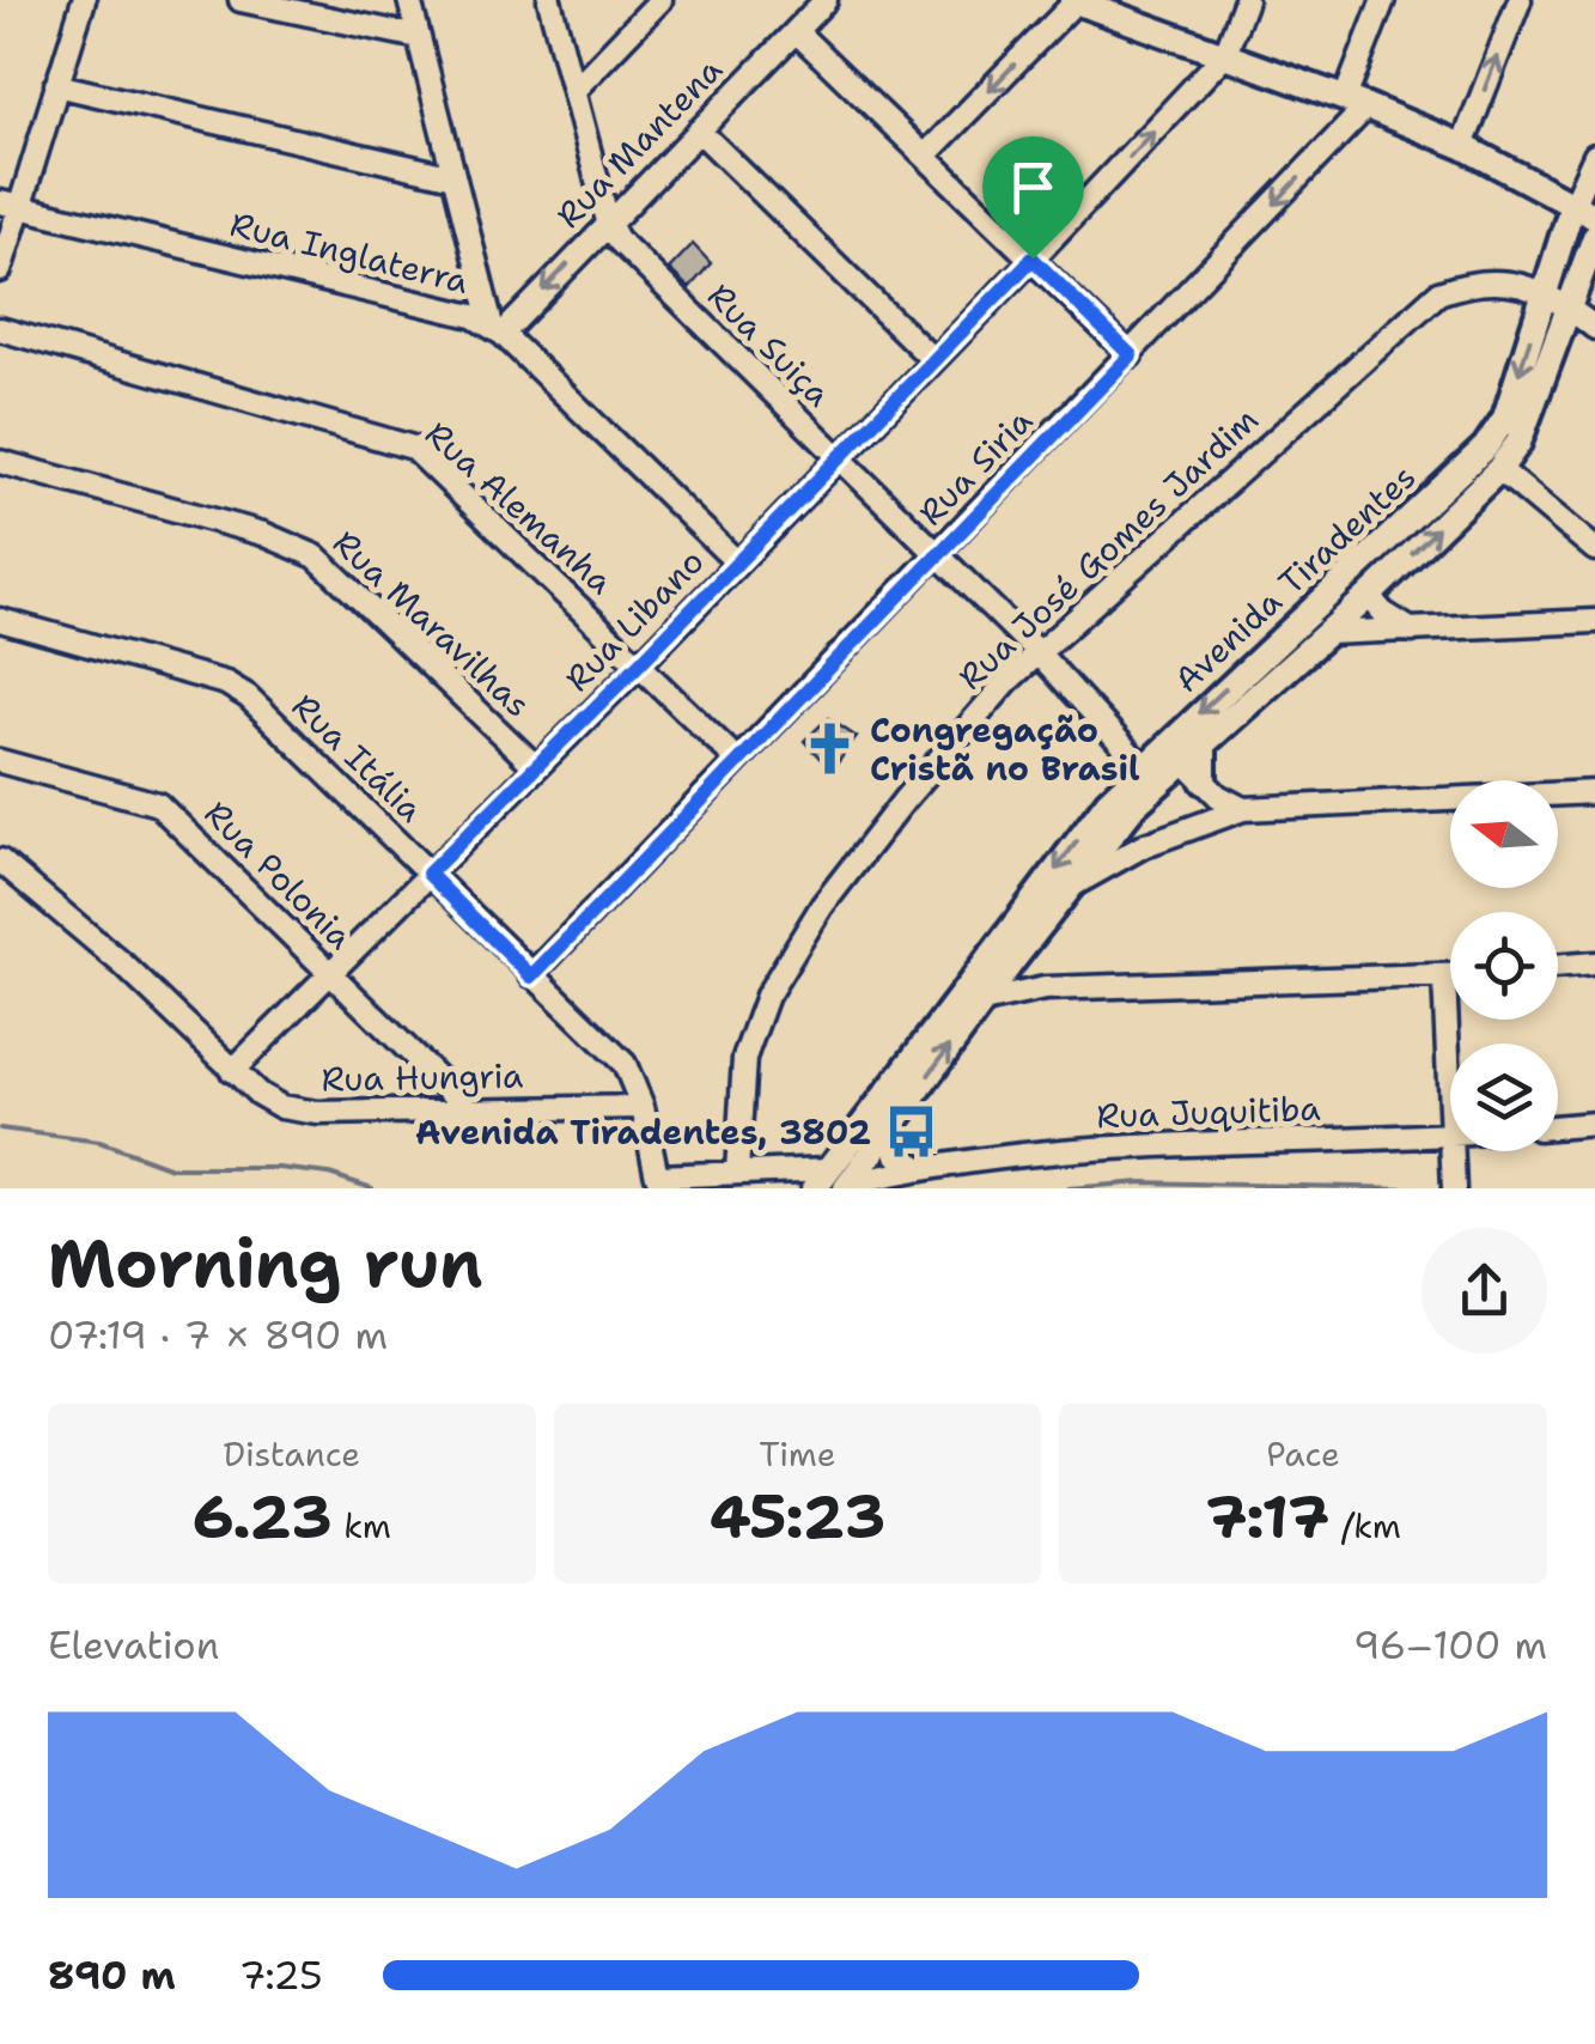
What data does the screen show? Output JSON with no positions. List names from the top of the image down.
{
  "streets": {
    "main road": ["Avenida Tiradentes"],
    "street": [
      "Rua Mantena",
      "Rua Inglaterra",
      "Rua Suiça",
      "Rua Siria",
      "Rua Alemanha",
      "Rua José Gomes Jardim",
      "Rua Libano",
      "Rua Maravilhas",
      "Rua Itália",
      "Rua Polonia",
      "Rua Hungria",
      "Rua Juquitiba"
    ]
  },
  "crossings": [
    ["Rua Mantena", "Rua Inglaterra"],
    ["Rua Mantena", "Rua Suiça"],
    ["Rua Inglaterra", "Rua Libano"],
    ["Rua Suiça", "Rua Siria"],
    ["Rua Suiça", "Rua José Gomes Jardim"],
    ["Rua Suiça", "Avenida Tiradentes"],
    ["Rua Suiça", "Rua Libano"],
    ["Rua Siria", "Rua Alemanha"],
    ["Rua Siria", "Rua Itália"],
    ["Rua Alemanha", "Rua Libano"],
    ["Rua José Gomes Jardim", "Avenida Tiradentes"],
    ["Rua José Gomes Jardim", "Rua Juquitiba"],
    ["Avenida Tiradentes", "Rua Juquitiba"],
    ["Rua Libano", "Rua Maravilhas"],
    ["Rua Libano", "Rua Itália"],
    ["Rua Libano", "Rua Polonia"],
    ["Rua Libano", "Rua Hungria"],
    ["Rua Itália", "Rua Hungria"],
    ["Rua Polonia", "Rua Hungria"]
  ],
  "places": {
    "church": ["Congregação Cristã no Brasil"],
    "bus stop": ["Avenida Tiradentes, 3802"]
  },
  "north": "left",
  "page": {
    "heading": ["Morning run", "07:19 · 7 × 890 m"],
    "stats": [
      ["Distance", "6.23 km"],
      ["Time", "45:23"],
      ["Pace", "7:17 /km"]
    ],
    "chart": ["Elevation", "96–100 m"],
    "list": [
      {
        "name": "890 m",
        "note": "7:25"
      }
    ]
  }
}
